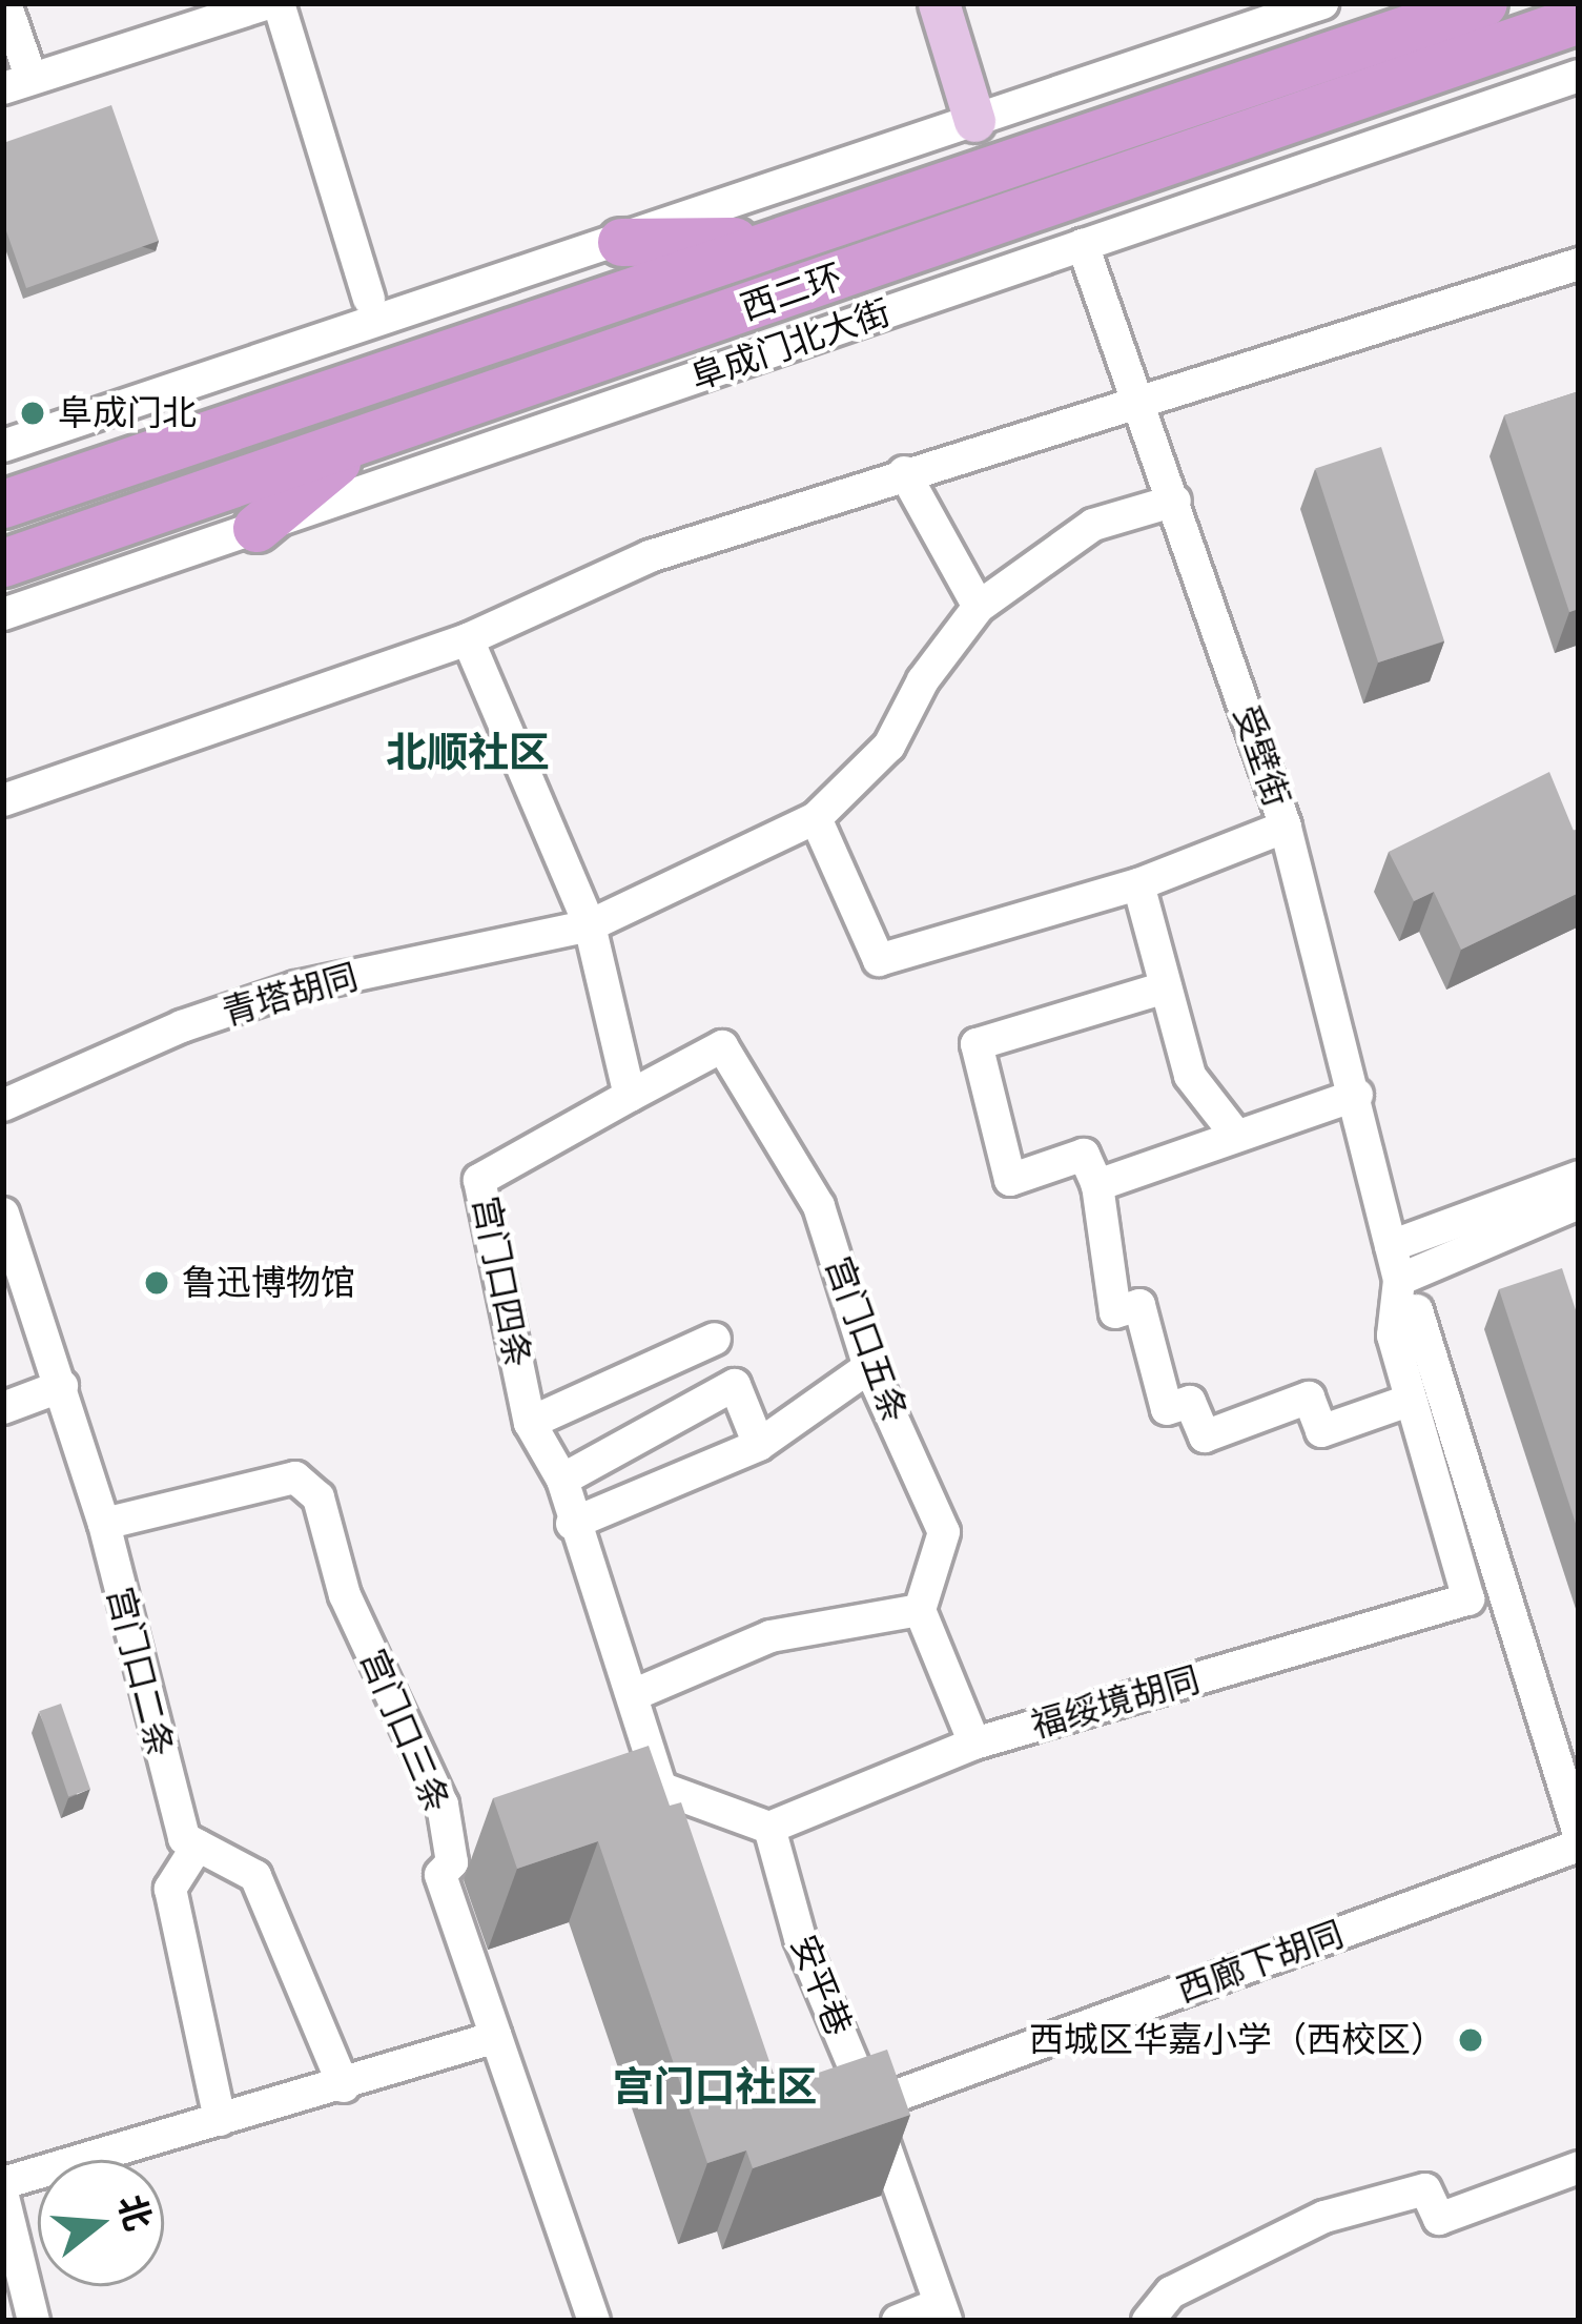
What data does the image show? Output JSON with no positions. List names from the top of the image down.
{
  "streets": {
    "highway": ["西二环"],
    "street": [
      "阜成门北大街",
      "受壁街",
      "青塔胡同",
      "宫门口四条",
      "宫门口五条",
      "宫门口二条",
      "福绥境胡同",
      "宫门口三条",
      "西廊下胡同",
      "安平巷"
    ]
  },
  "crossings": [
    ["阜成门北大街", "受壁街"],
    ["受壁街", "青塔胡同"],
    ["受壁街", "福绥境胡同"],
    ["宫门口四条", "宫门口五条"],
    ["宫门口四条", "福绥境胡同"],
    ["宫门口四条", "安平巷"],
    ["宫门口二条", "宫门口三条"],
    ["福绥境胡同", "安平巷"],
    ["西廊下胡同", "安平巷"]
  ],
  "districts": ["北顺社区", "宫门口社区"],
  "places": ["阜成门北", "鲁迅博物馆", "西城区华嘉小学（西校区）"],
  "north": "right"
}
